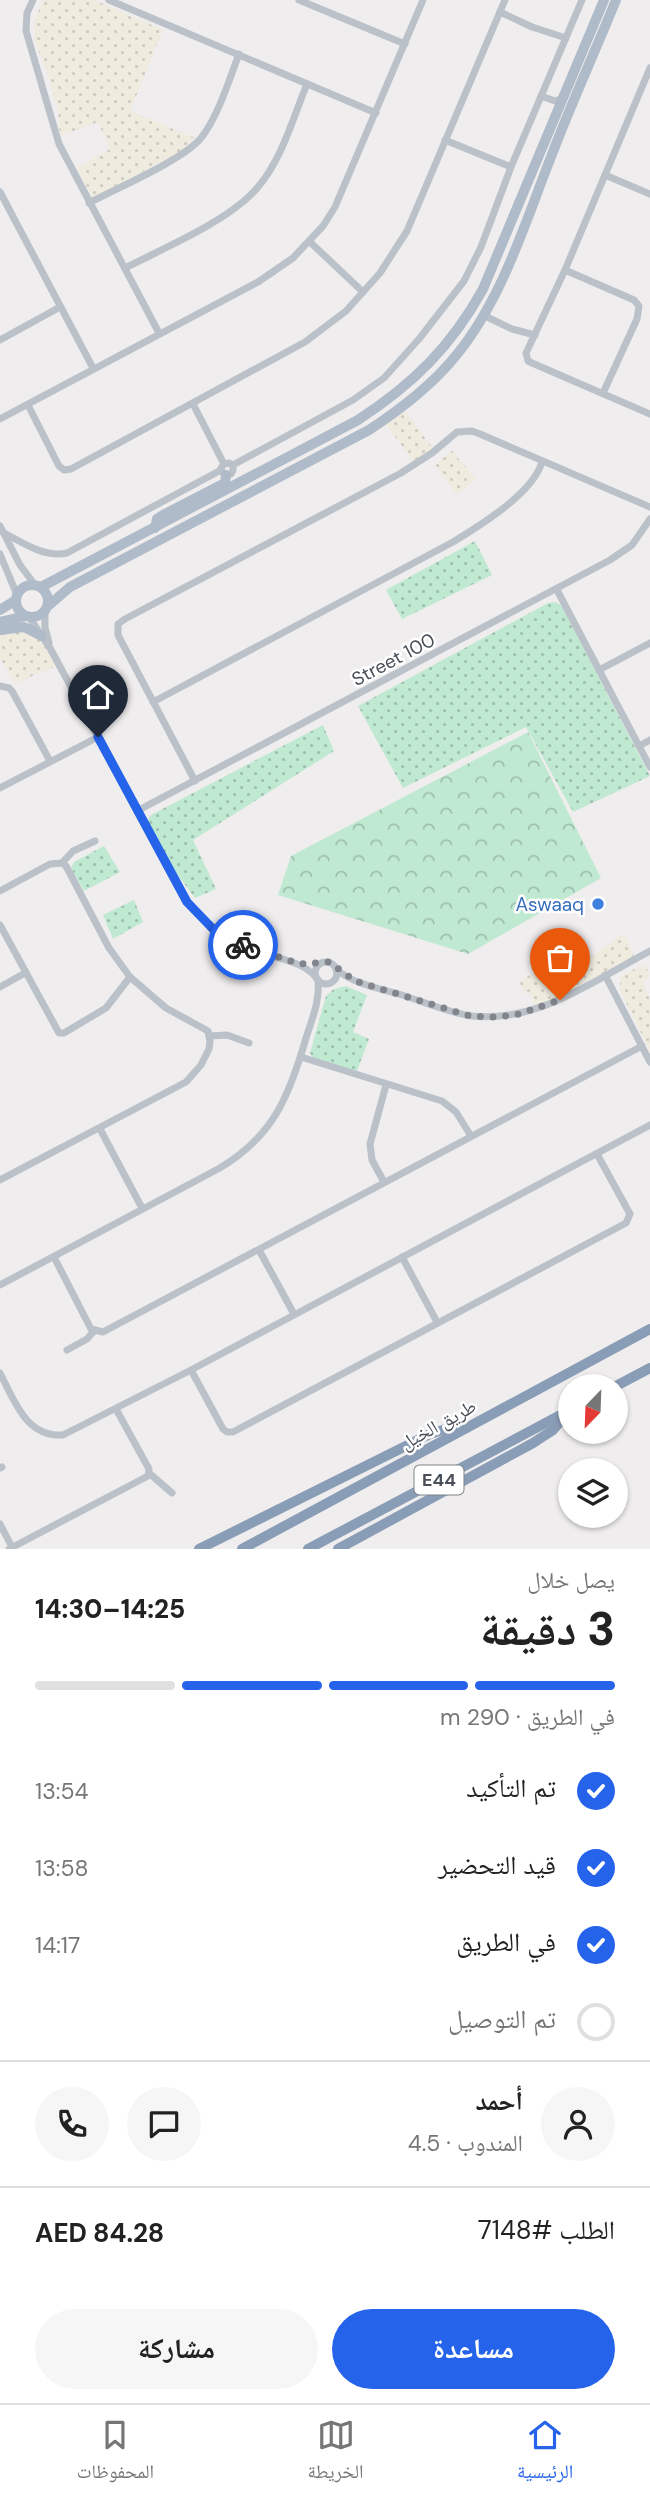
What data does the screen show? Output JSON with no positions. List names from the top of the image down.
{
  "streets": {
    "highway": ["طريق الخيل", "E44"],
    "street": ["Street 100"]
  },
  "places": ["Aswaaq"],
  "north": "bottom left",
  "page": {
    "heading": ["3 دقيقة", "يصل خلال", "14:25–14:30"],
    "panel": [
      "أحمد",
      "المندوب · 4.5",
      "الطلب #7148",
      "AED 84.28"
    ],
    "bar": "في الطريق · 290 m",
    "list": [
      ["تم التأكيد", "13:54"],
      ["قيد التحضير", "13:58"],
      ["في الطريق", "14:17"],
      "تم التوصيل"
    ],
    "buttons": ["مساعدة", "مشاركة"],
    "tabs": ["الرئيسية", "الخريطة", "المحفوظات"]
  }
}
